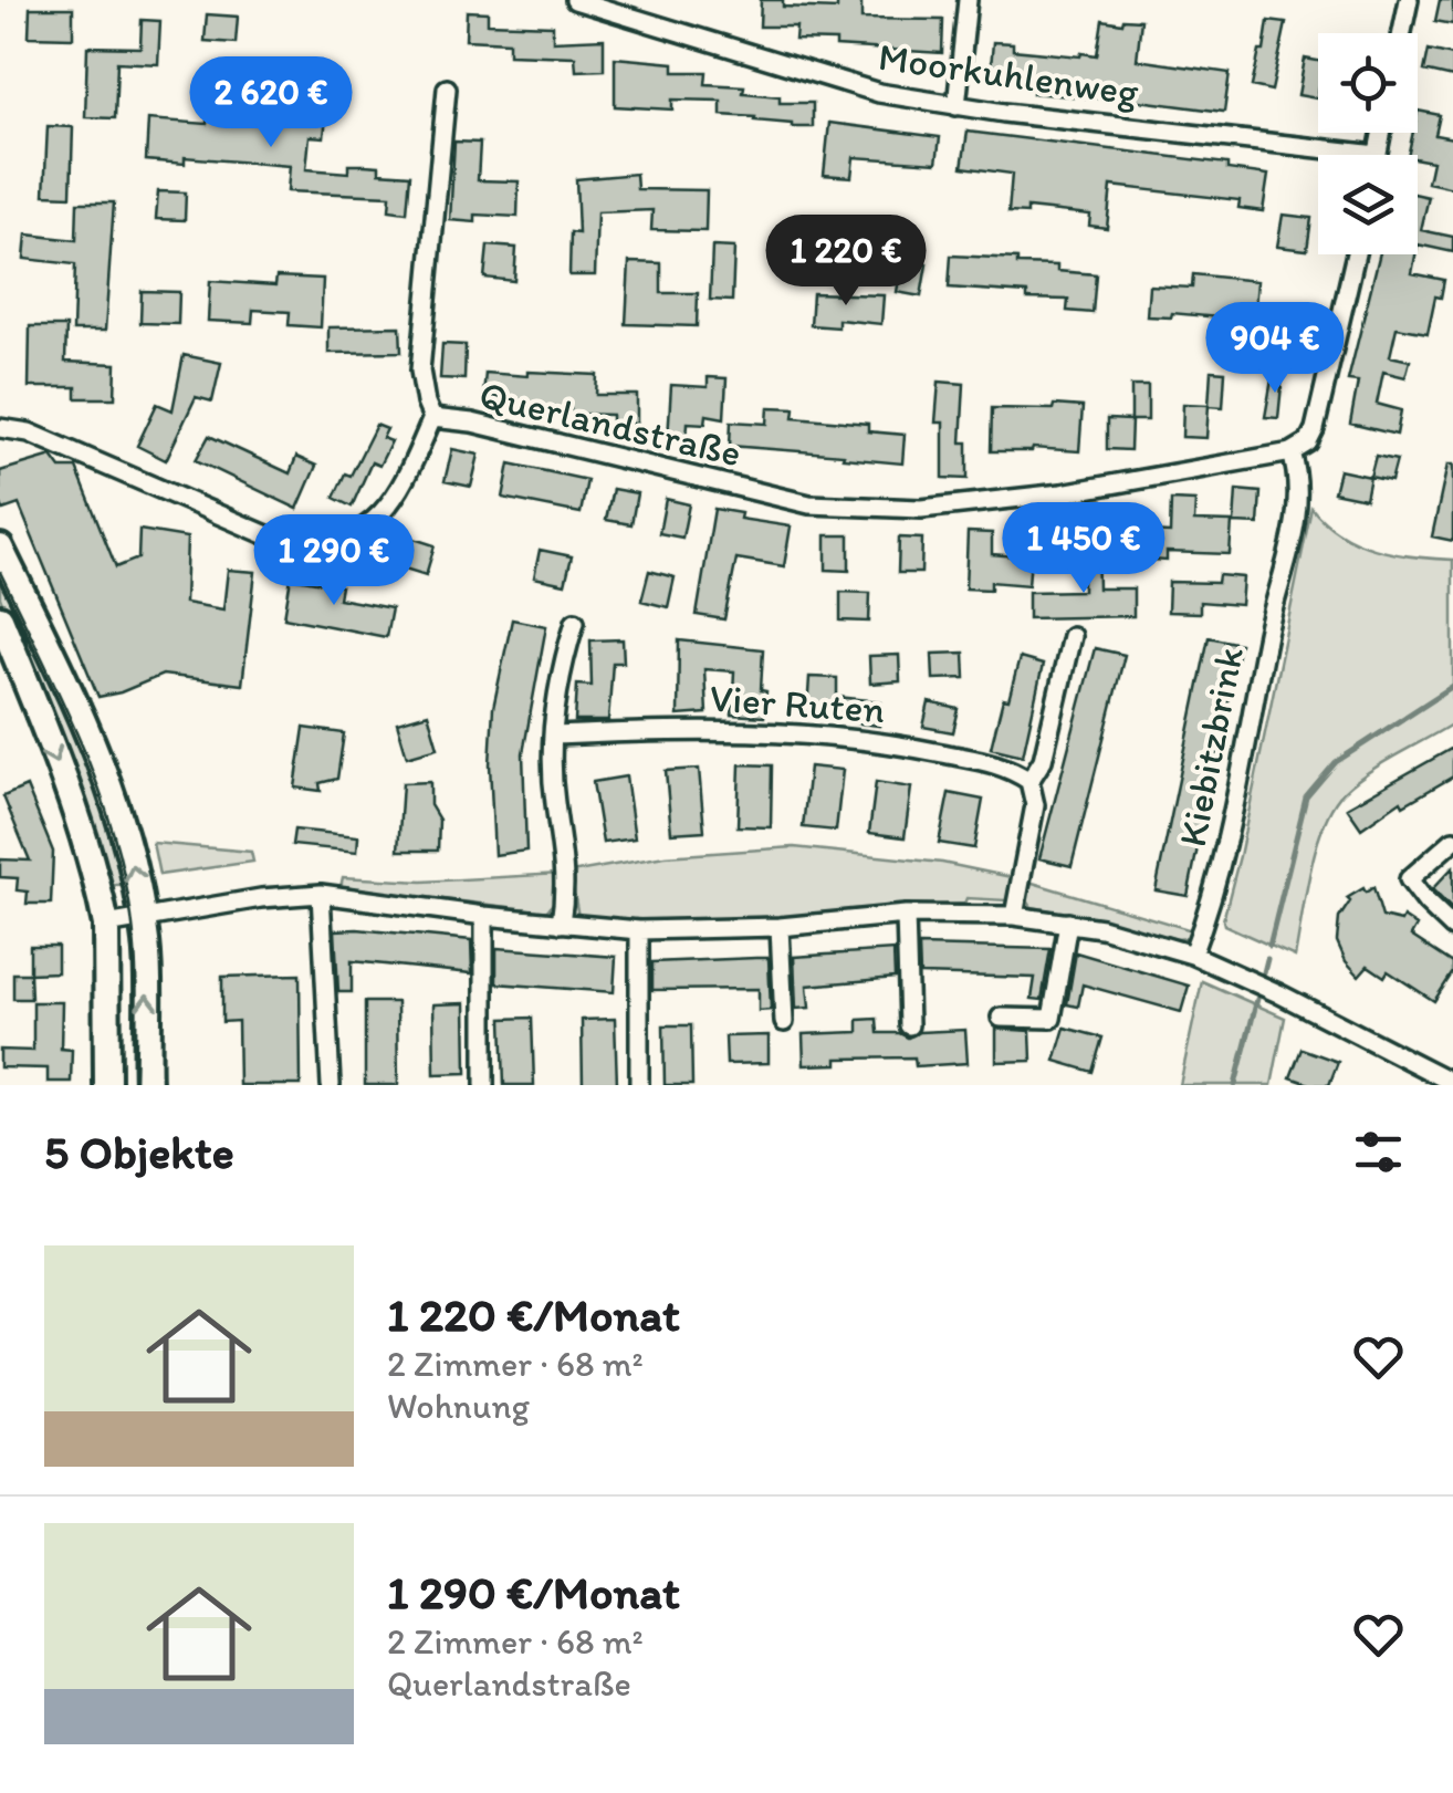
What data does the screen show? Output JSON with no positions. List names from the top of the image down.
{
  "streets": {
    "street": [
      "Moorkuhlenweg",
      "Querlandstraße",
      "Vier Ruten",
      "Kiebitzbrink"
    ]
  },
  "crossings": [
    ["Querlandstraße", "Kiebitzbrink"]
  ],
  "page": {
    "price": [
      "2 620 €",
      "1 220 €",
      "904 €",
      "1 450 €",
      "1 290 €"
    ],
    "heading": "5 Objekte",
    "list": [
      {
        "name": "1 220 €/Monat",
        "note": "2 Zimmer · 68 m² · Wohnung"
      },
      {
        "name": "1 290 €/Monat",
        "note": "2 Zimmer · 68 m² · Querlandstraße"
      }
    ]
  }
}
